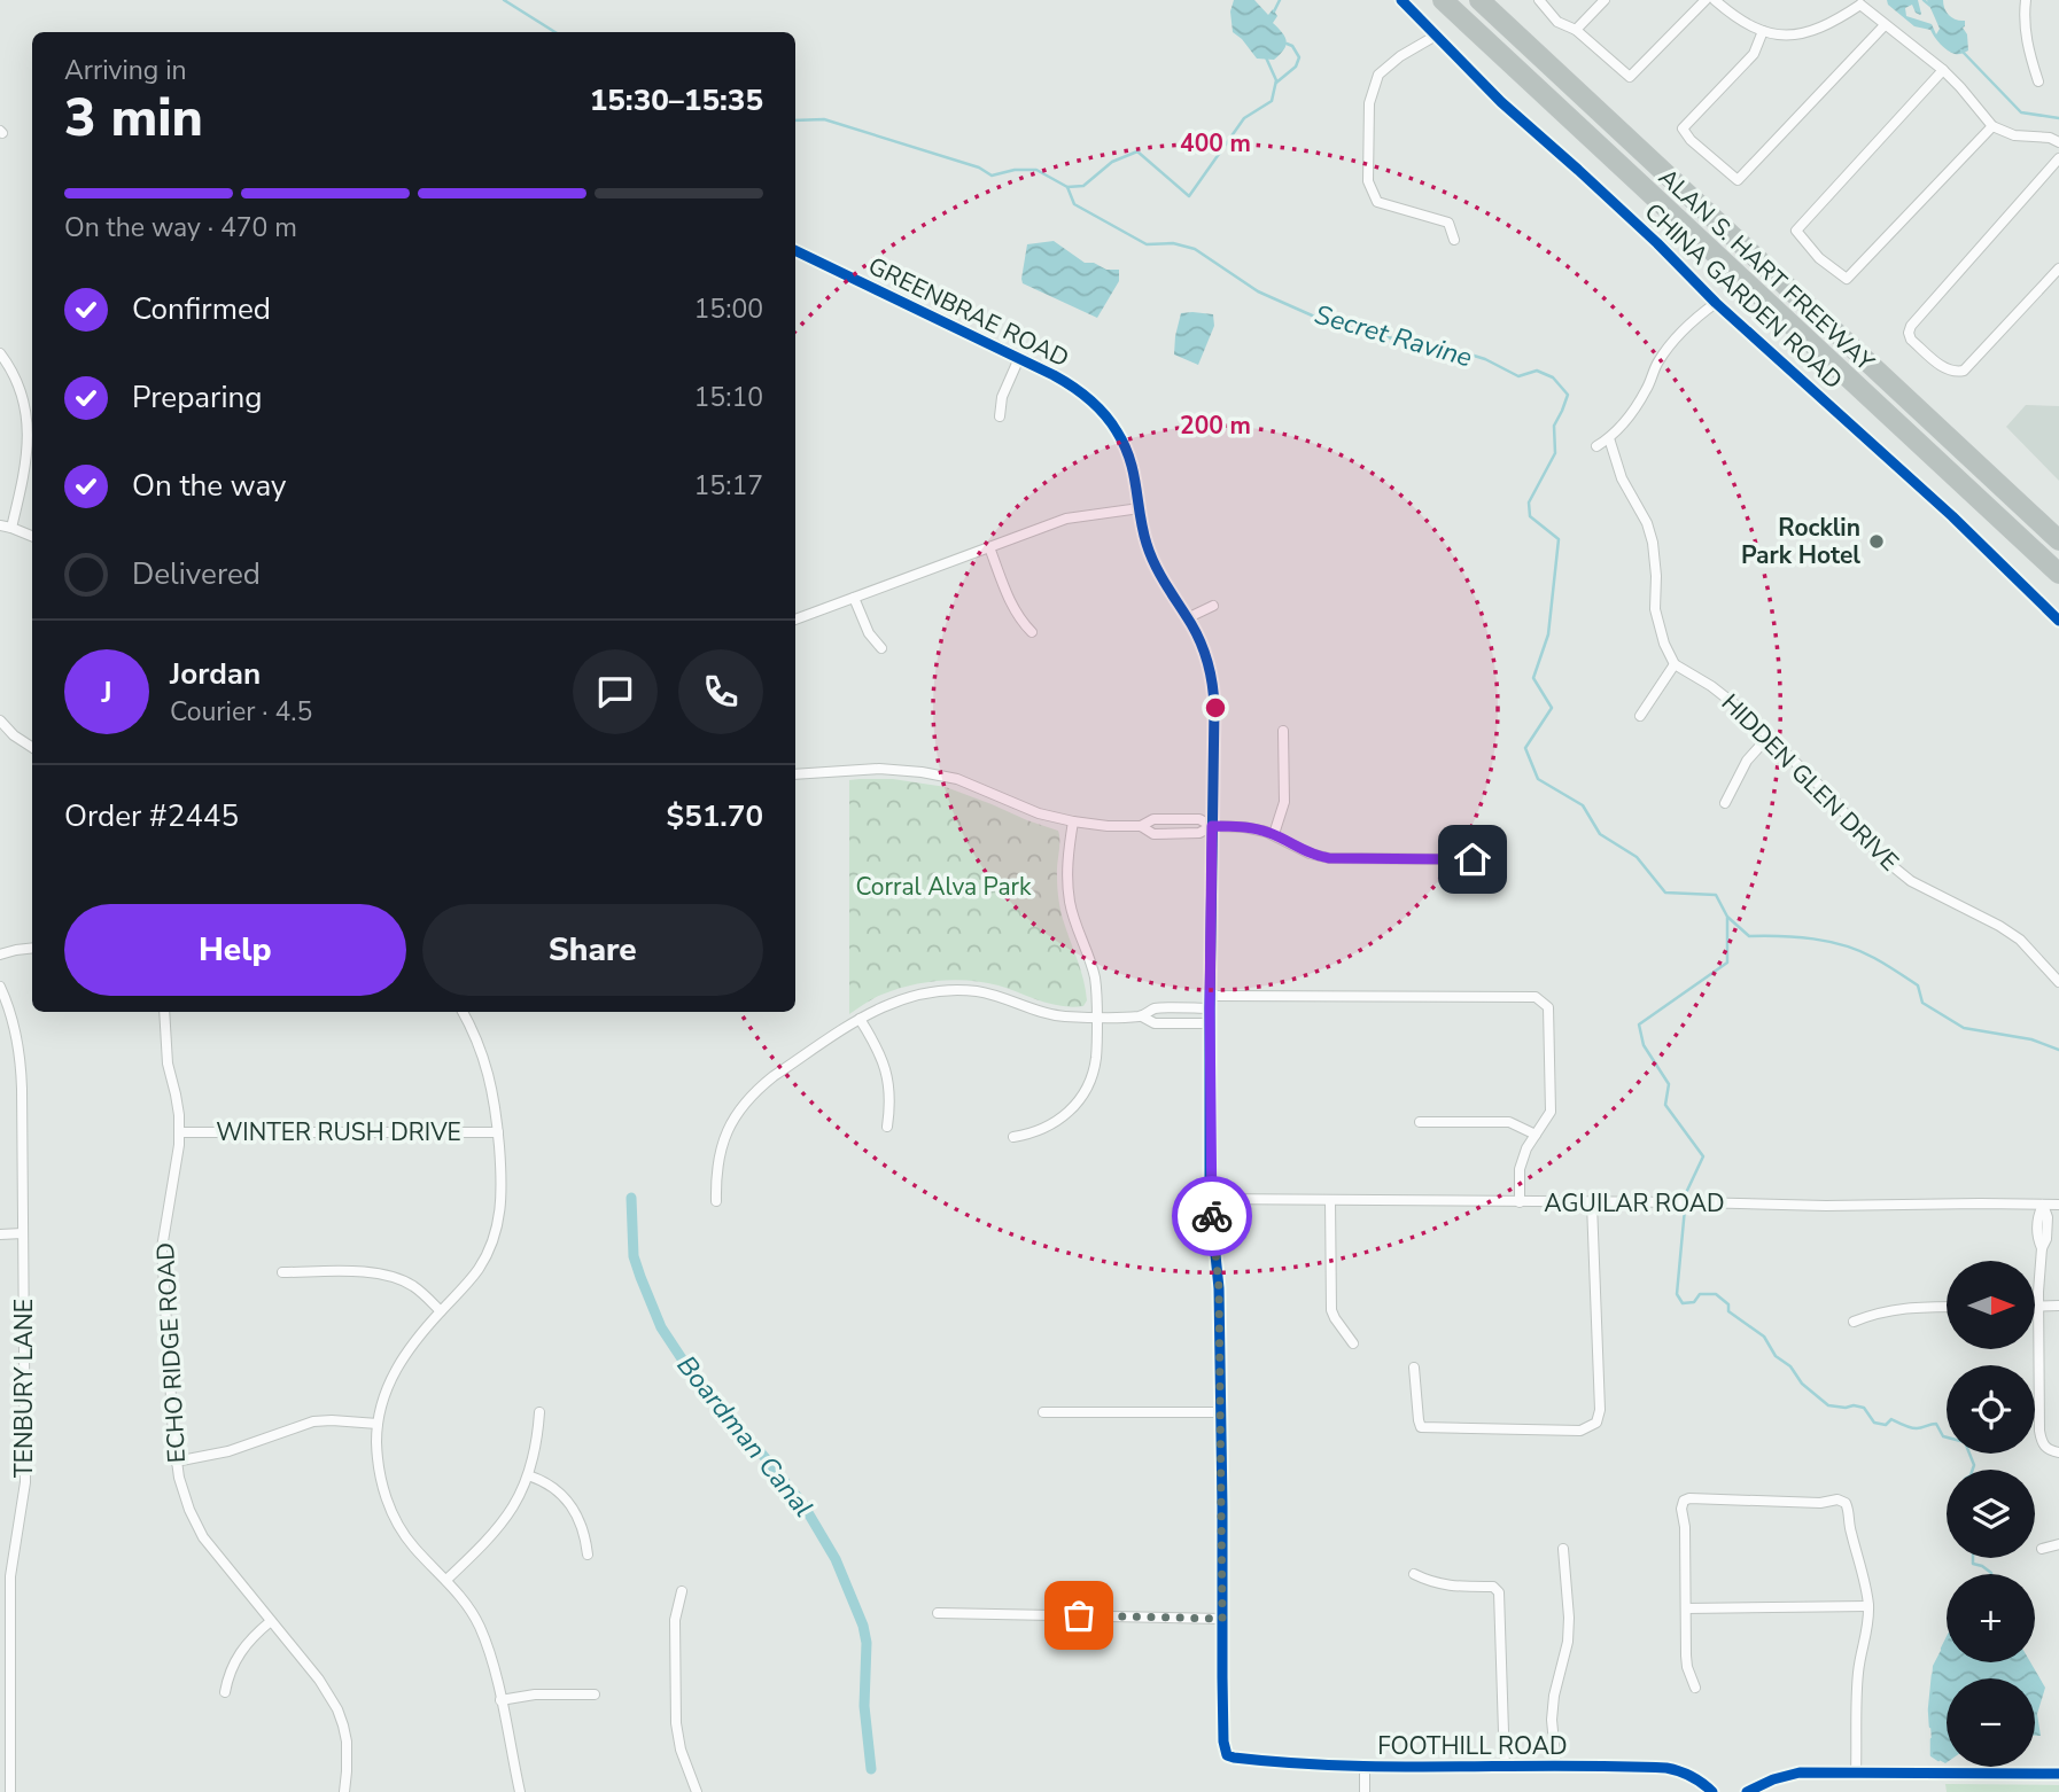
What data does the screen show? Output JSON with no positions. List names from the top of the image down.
{
  "streets": {
    "highway": ["ALAN S. HART FREEWAY"],
    "street": [
      "CHINA GARDEN ROAD",
      "GREENBRAE ROAD",
      "HIDDEN GLEN DRIVE",
      "WINTER RUSH DRIVE",
      "AGUILAR ROAD",
      "ECHO RIDGE ROAD",
      "TENBURY LANE",
      "FOOTHILL ROAD"
    ]
  },
  "crossings": [
    ["GREENBRAE ROAD", "AGUILAR ROAD"],
    ["GREENBRAE ROAD", "FOOTHILL ROAD"],
    ["WINTER RUSH DRIVE", "ECHO RIDGE ROAD"]
  ],
  "water": ["Secret Ravine", "Boardman Canal"],
  "parks": ["Corral Alva Park"],
  "places": ["Rocklin Park Hotel"],
  "north": "right",
  "page": {
    "heading": ["3 min", "Arriving in", "15:30–15:35"],
    "panel": [
      "Jordan",
      "Courier · 4.5",
      "Order #2445",
      "$51.70"
    ],
    "bar": "On the way · 470 m",
    "list": [
      ["Confirmed", "15:00"],
      ["Preparing", "15:10"],
      ["On the way", "15:17"],
      "Delivered"
    ],
    "round": "J",
    "buttons": ["Help", "Share"],
    "map_buttons": ["+", "−"]
  },
  "rings": ["400 m", "200 m"]
}
